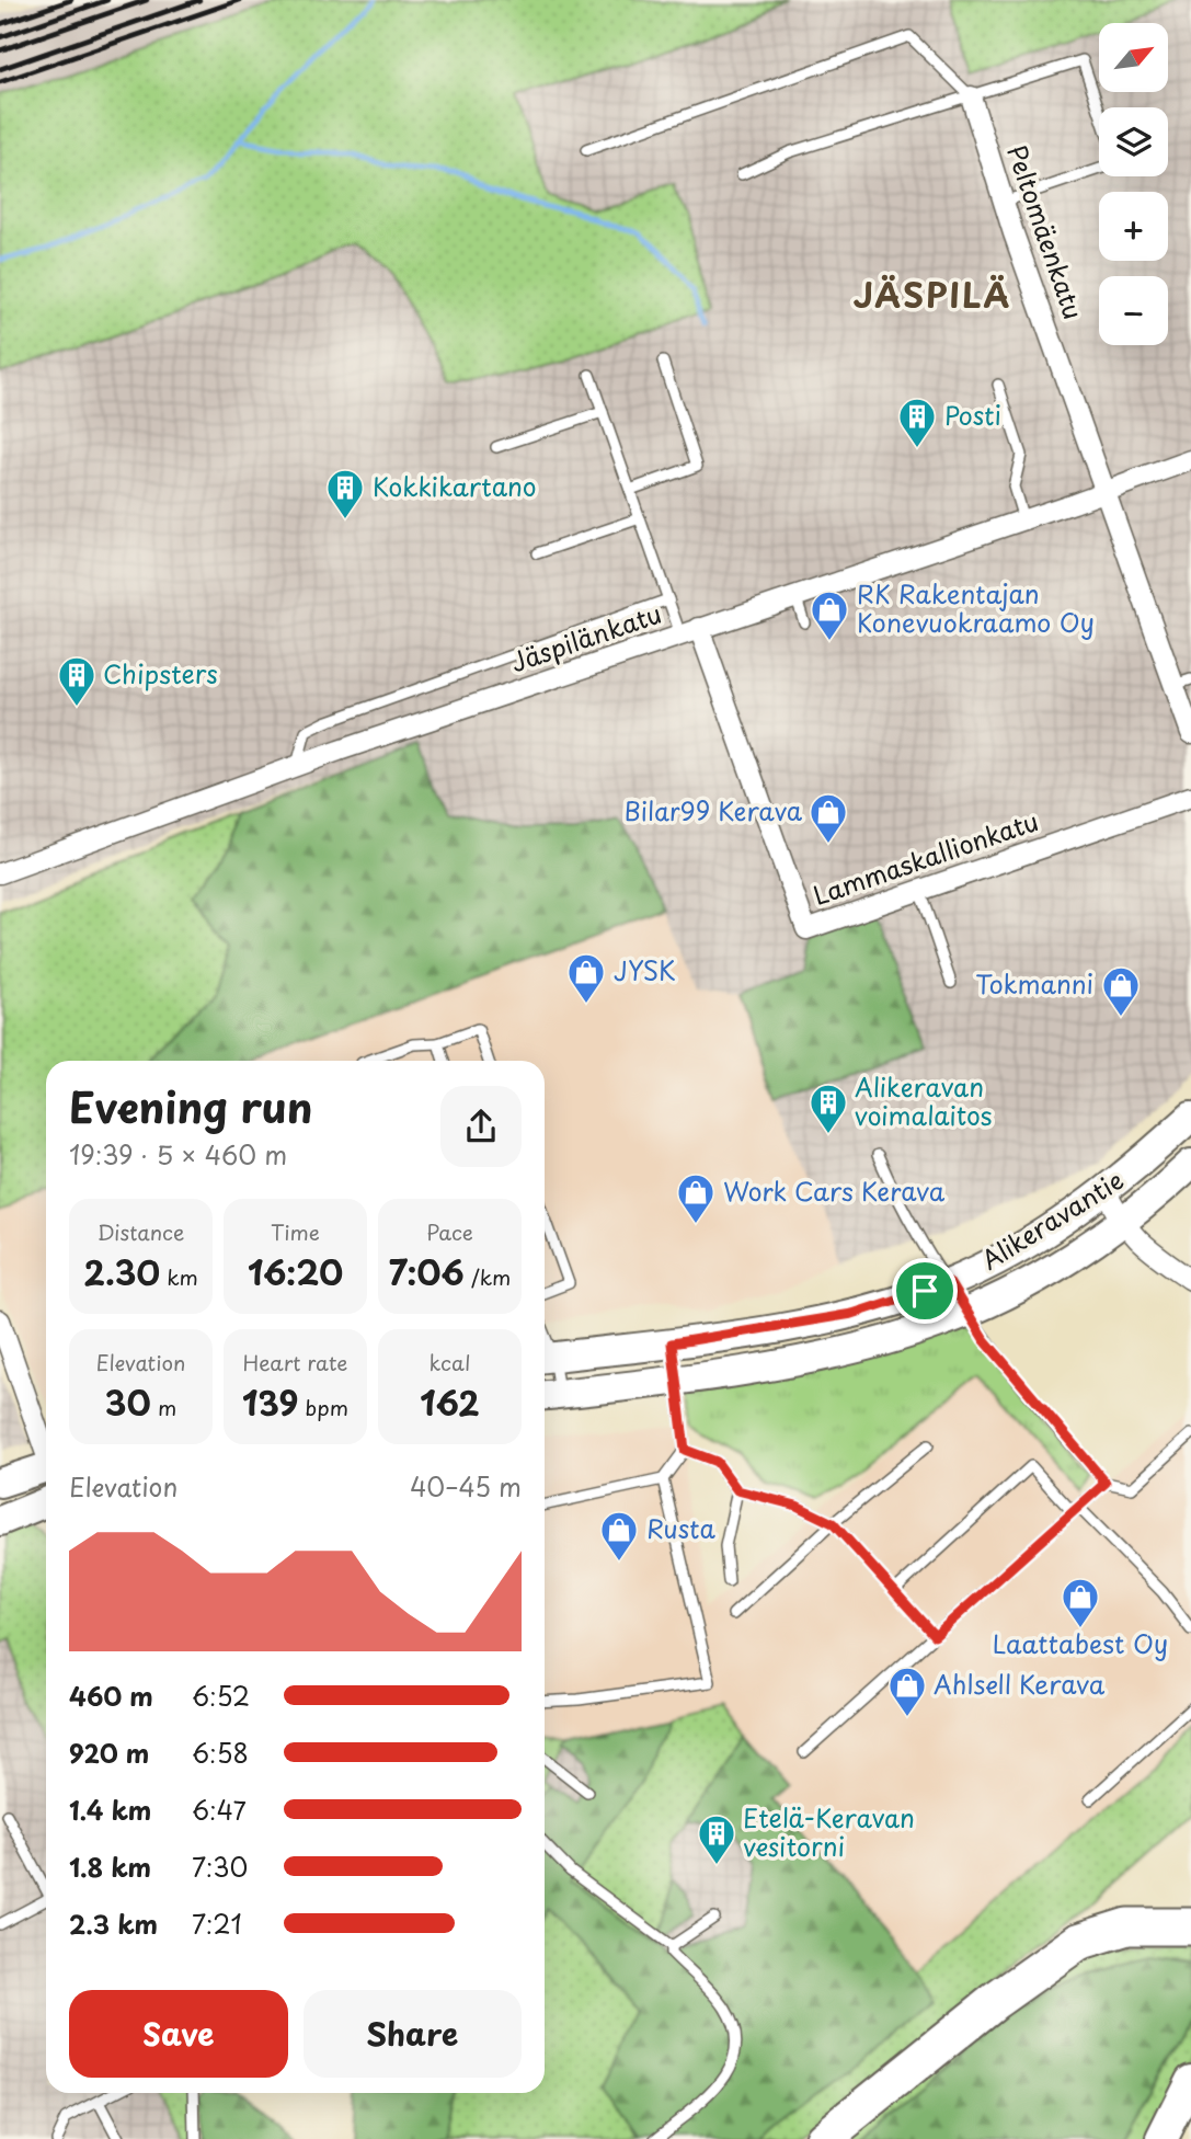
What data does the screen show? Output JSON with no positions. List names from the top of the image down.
{
  "streets": {
    "street": [
      "Peltomäenkatu",
      "Jäspilänkatu",
      "Lammaskallionkatu",
      "Alikeravantie"
    ]
  },
  "crossings": [
    ["Peltomäenkatu", "Jäspilänkatu"],
    ["Jäspilänkatu", "Lammaskallionkatu"]
  ],
  "districts": ["JÄSPILÄ"],
  "places": {
    "building": [
      "Posti",
      "Kokkikartano",
      "Chipsters",
      "Alikeravan voimalaitos",
      "Etelä-Keravan vesitorni"
    ],
    "shop": [
      "RK Rakentajan Konevuokraamo Oy",
      "Bilar99 Kerava",
      "JYSK",
      "Tokmanni",
      "Work Cars Kerava",
      "Rusta",
      "Laattabest Oy",
      "Ahlsell Kerava"
    ]
  },
  "north": "top right",
  "page": {
    "map_buttons": ["+", "−"],
    "heading": ["Evening run", "19:39 · 5 × 460 m"],
    "stats": [
      ["Distance", "2.30 km"],
      ["Time", "16:20"],
      ["Pace", "7:06 /km"],
      ["Elevation", "30 m"],
      ["Heart rate", "139 bpm"],
      ["kcal", "162"]
    ],
    "chart": ["Elevation", "40–45 m"],
    "list": [
      {
        "name": "460 m",
        "note": "6:52"
      },
      {
        "name": "920 m",
        "note": "6:58"
      },
      {
        "name": "1.4 km",
        "note": "6:47"
      },
      {
        "name": "1.8 km",
        "note": "7:30"
      },
      {
        "name": "2.3 km",
        "note": "7:21"
      }
    ],
    "buttons": ["Save", "Share"]
  }
}
